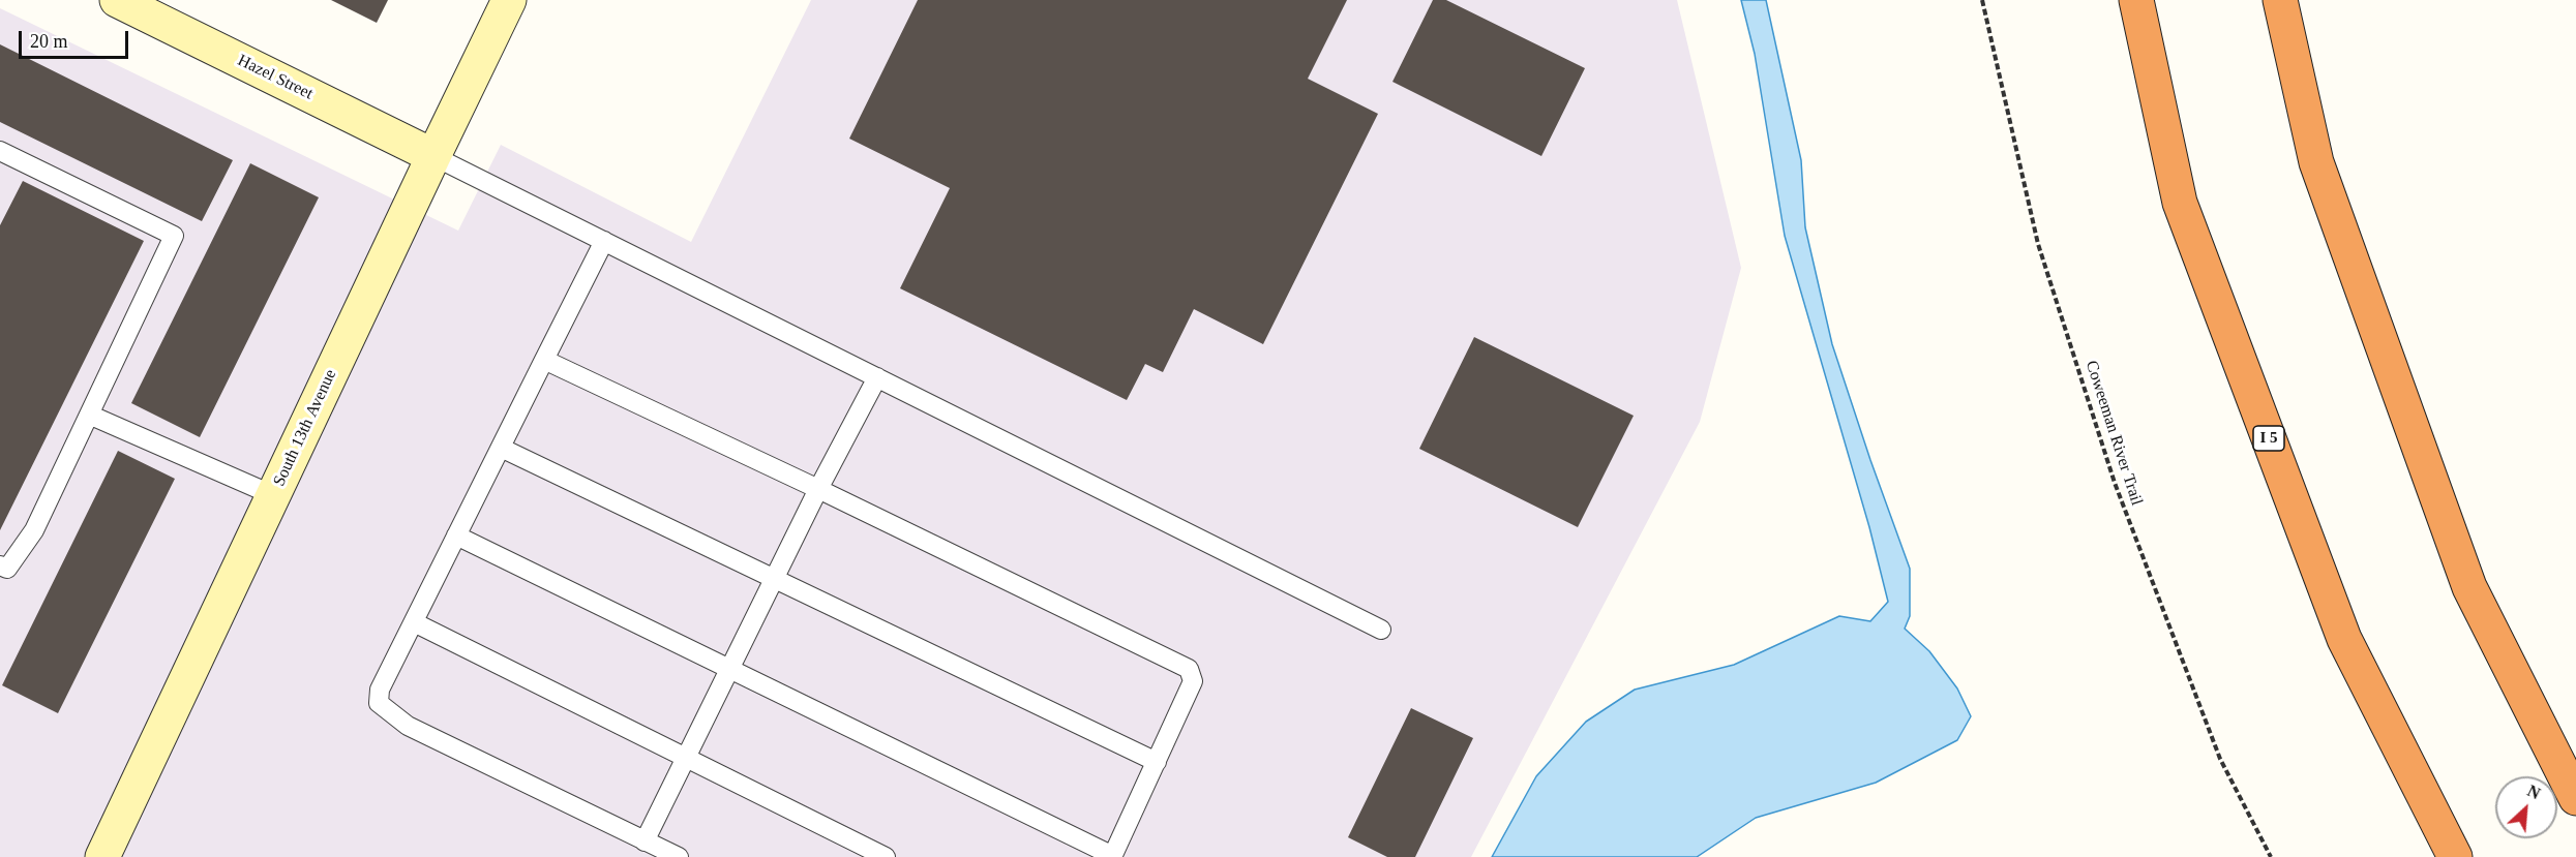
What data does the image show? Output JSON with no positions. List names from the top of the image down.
{
  "streets": {
    "highway": ["I 5"],
    "main road": ["Hazel Street", "South 13th Avenue"],
    "path": ["Coweeman River Trail"]
  },
  "crossings": [
    ["Hazel Street", "South 13th Avenue"]
  ],
  "scale_bar": "20 m",
  "north": "top right"
}
